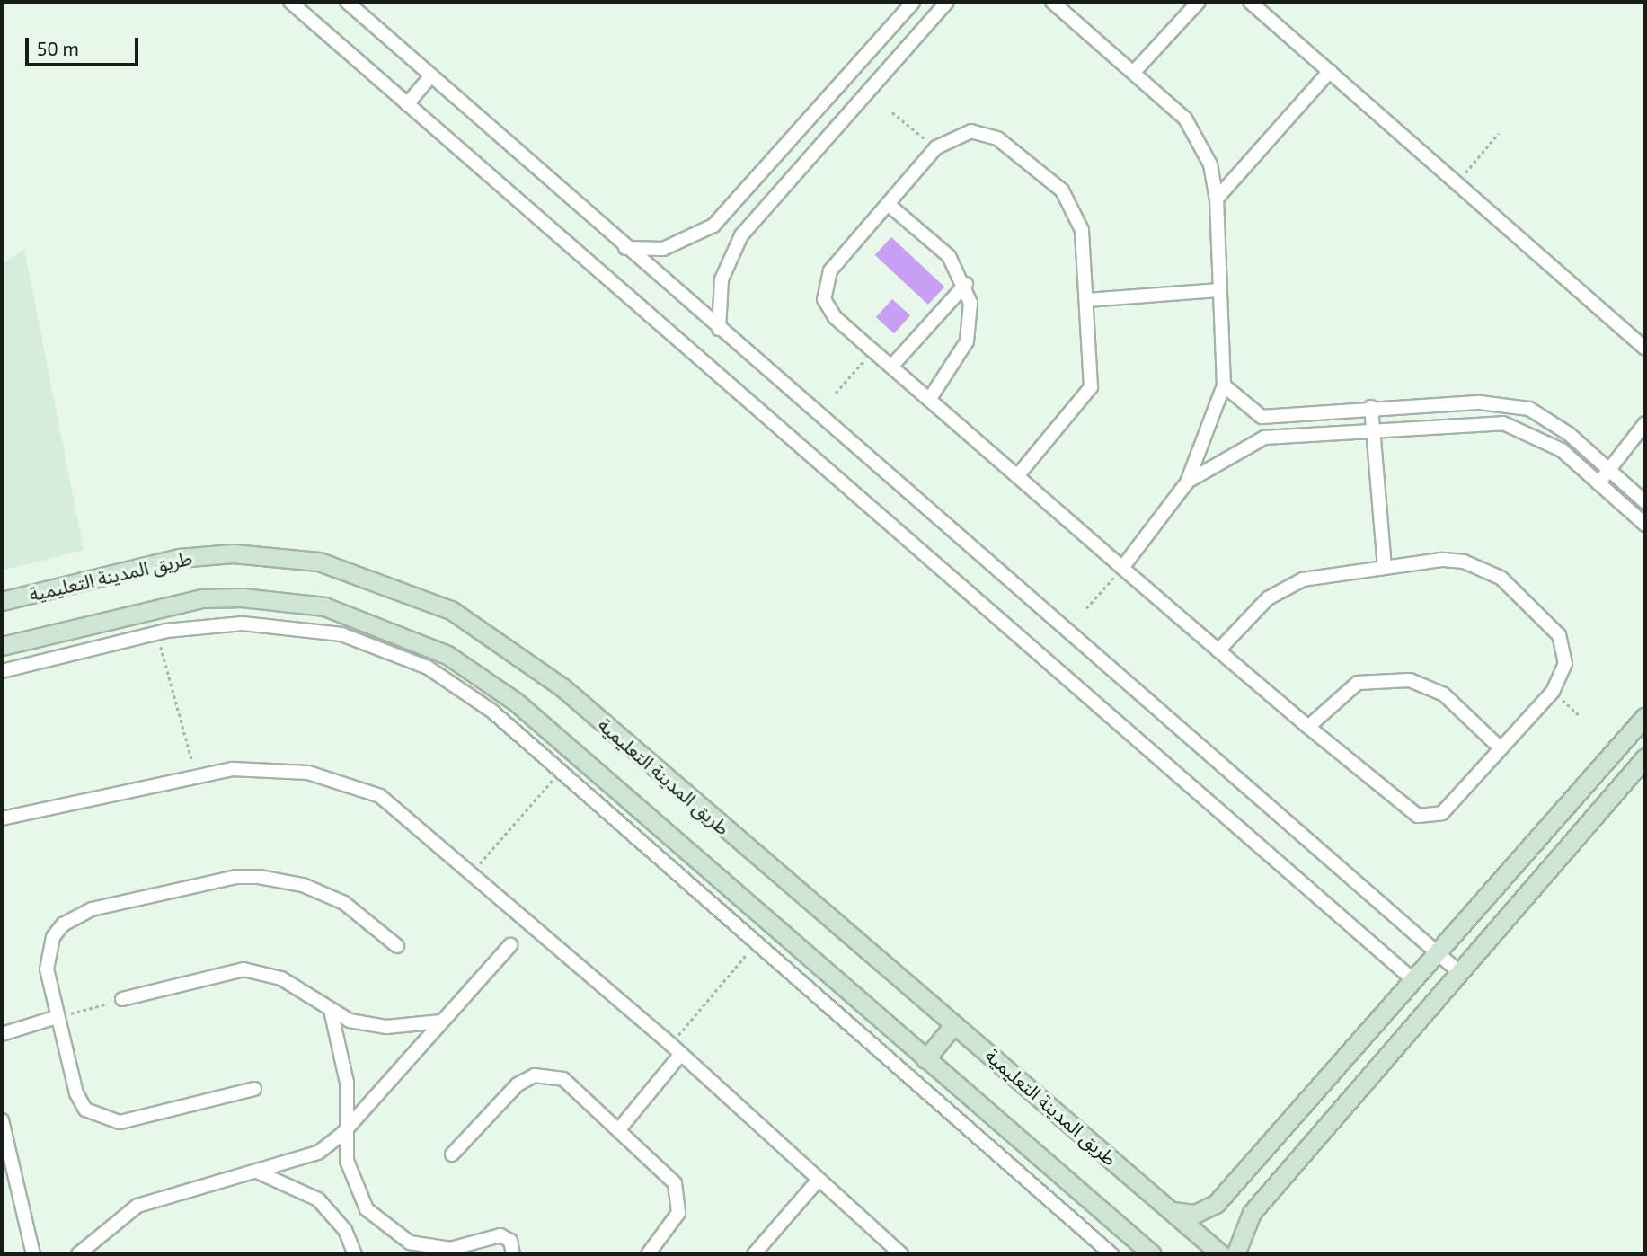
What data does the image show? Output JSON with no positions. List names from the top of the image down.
{
  "streets": {
    "street": ["طريق المدينة التعليمية"]
  },
  "scale_bar": "50 m"
}
